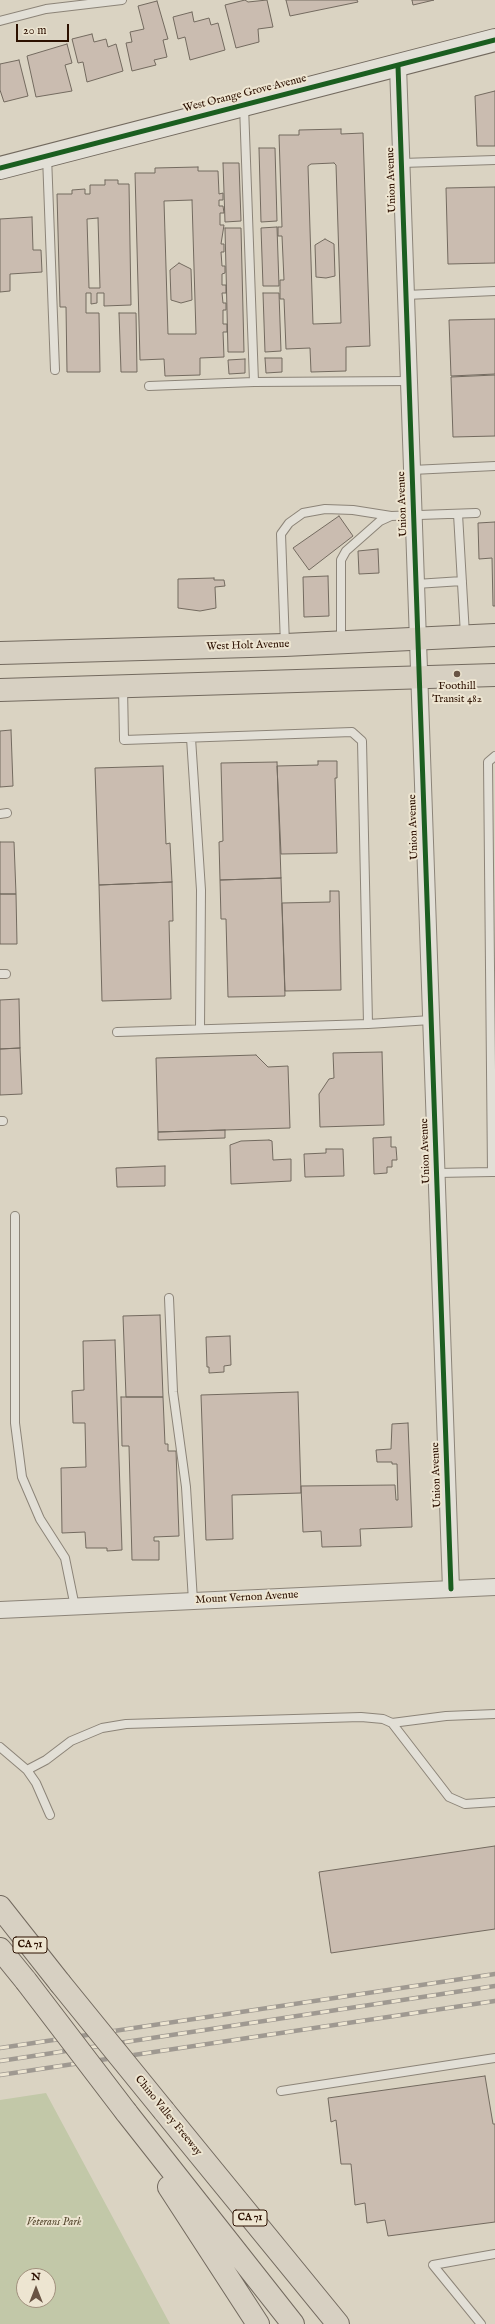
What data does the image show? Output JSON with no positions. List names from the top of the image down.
{
  "streets": {
    "main road": ["West Holt Avenue", "CA 71", "Chino Valley Freeway"],
    "street": ["West Orange Grove Avenue", "Union Avenue", "Mount Vernon Avenue"]
  },
  "crossings": [
    ["West Orange Grove Avenue", "Union Avenue"],
    ["Union Avenue", "West Holt Avenue"],
    ["Union Avenue", "Mount Vernon Avenue"]
  ],
  "parks": ["Veterans Park"],
  "places": ["Foothill Transit 482"],
  "scale_bar": "20 m",
  "north": "top"
}
